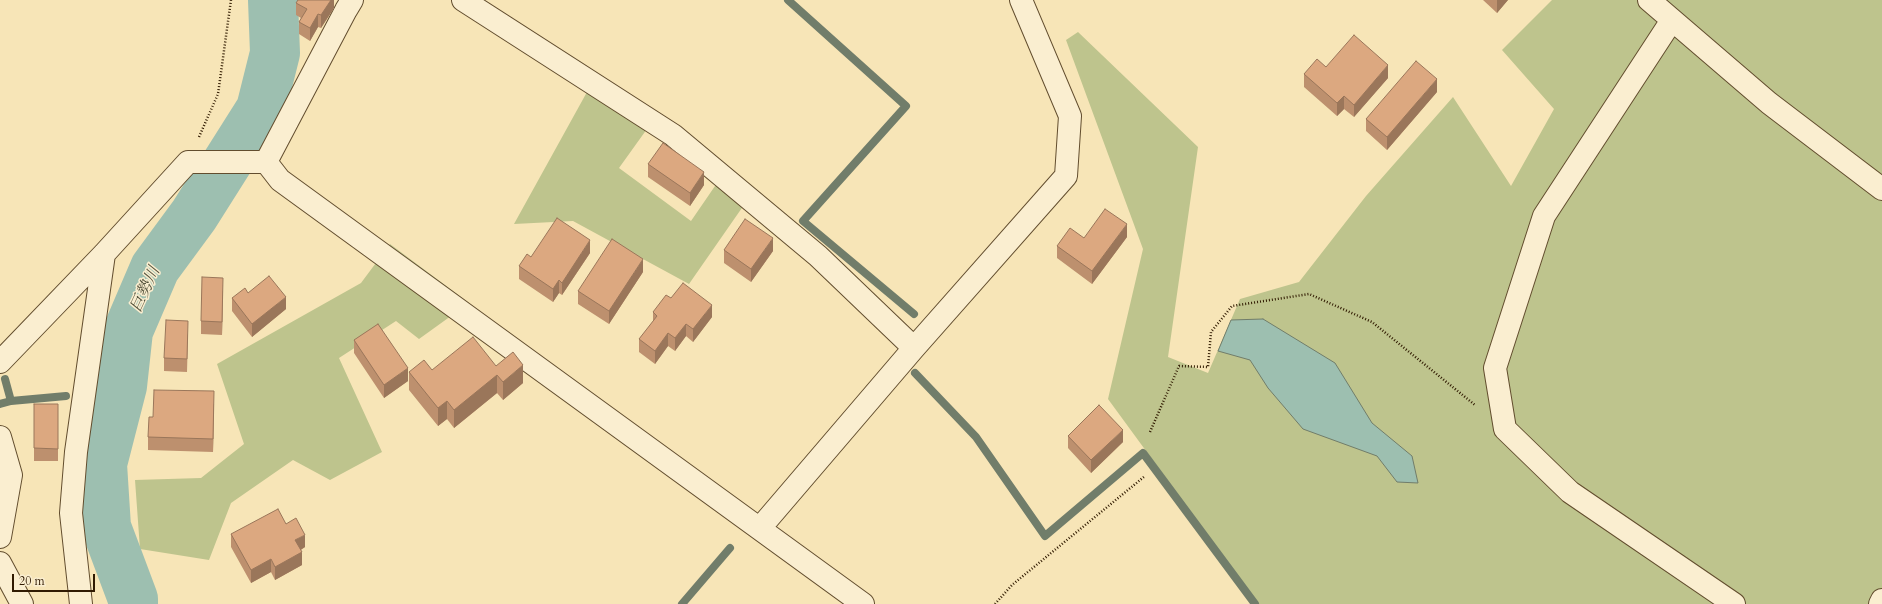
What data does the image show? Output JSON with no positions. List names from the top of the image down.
{
  "water": ["巨勢川"],
  "scale_bar": "20 m"
}
